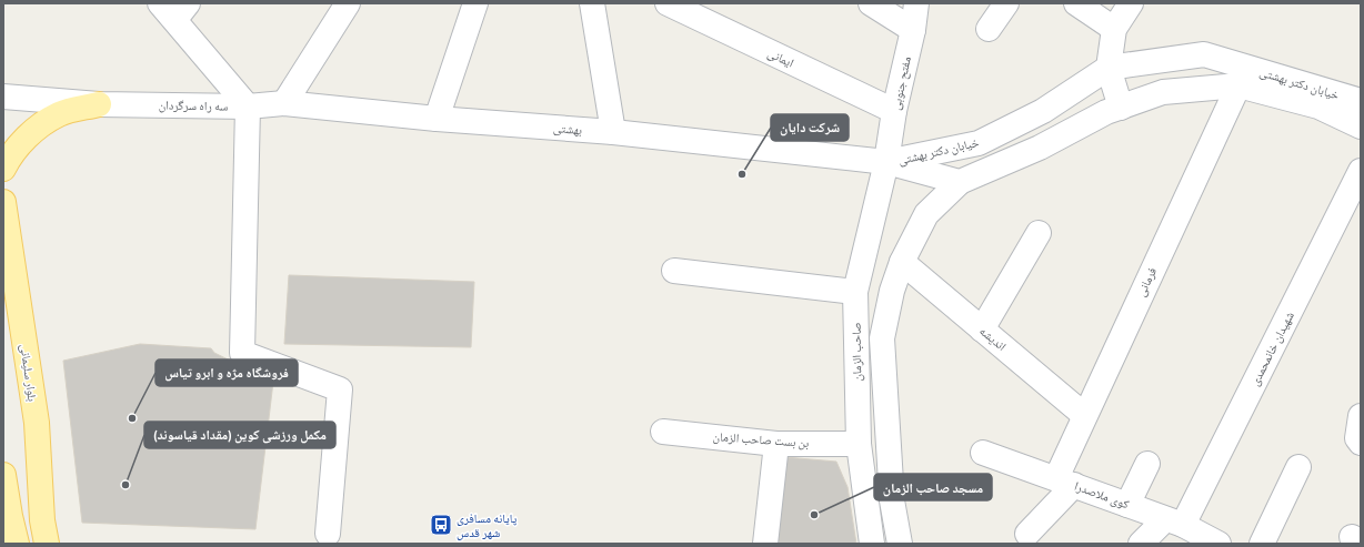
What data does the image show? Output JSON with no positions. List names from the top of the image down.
{
  "streets": {
    "main road": ["بلوار سلیمانی"],
    "street": [
      "ایمانی",
      "مفتح جنوبی",
      "خیابان دکتر بهشتی",
      "سه راه سرگردان",
      "بهشتی",
      "فرمانی",
      "اندیشه",
      "شهیدان خانمحمدی",
      "صاحب الزمان",
      "بن بست صاحب الزمان",
      "کوی ملاصدرا"
    ]
  },
  "crossings": [
    ["ایمانی", "مفتح جنوبی"],
    ["مفتح جنوبی", "خیابان دکتر بهشتی"],
    ["مفتح جنوبی", "بهشتی"],
    ["مفتح جنوبی", "صاحب الزمان"],
    ["خیابان دکتر بهشتی", "بهشتی"],
    ["خیابان دکتر بهشتی", "فرمانی"],
    ["خیابان دکتر بهشتی", "صاحب الزمان"],
    ["سه راه سرگردان", "بهشتی"],
    ["بهشتی", "صاحب الزمان"],
    ["فرمانی", "اندیشه"],
    ["فرمانی", "کوی ملاصدرا"],
    ["شهیدان خانمحمدی", "کوی ملاصدرا"],
    ["صاحب الزمان", "بن بست صاحب الزمان"]
  ],
  "places": {
    "other": [
      "شرکت دایان",
      "فروشگاه مژه و ابرو تیاس",
      "مکمل ورزشی کوین (مقداد قیاسوند)",
      "مسجد صاحب الزمان"
    ],
    "bus stop": ["پایانه مسافری شهر قدس"]
  }
}
